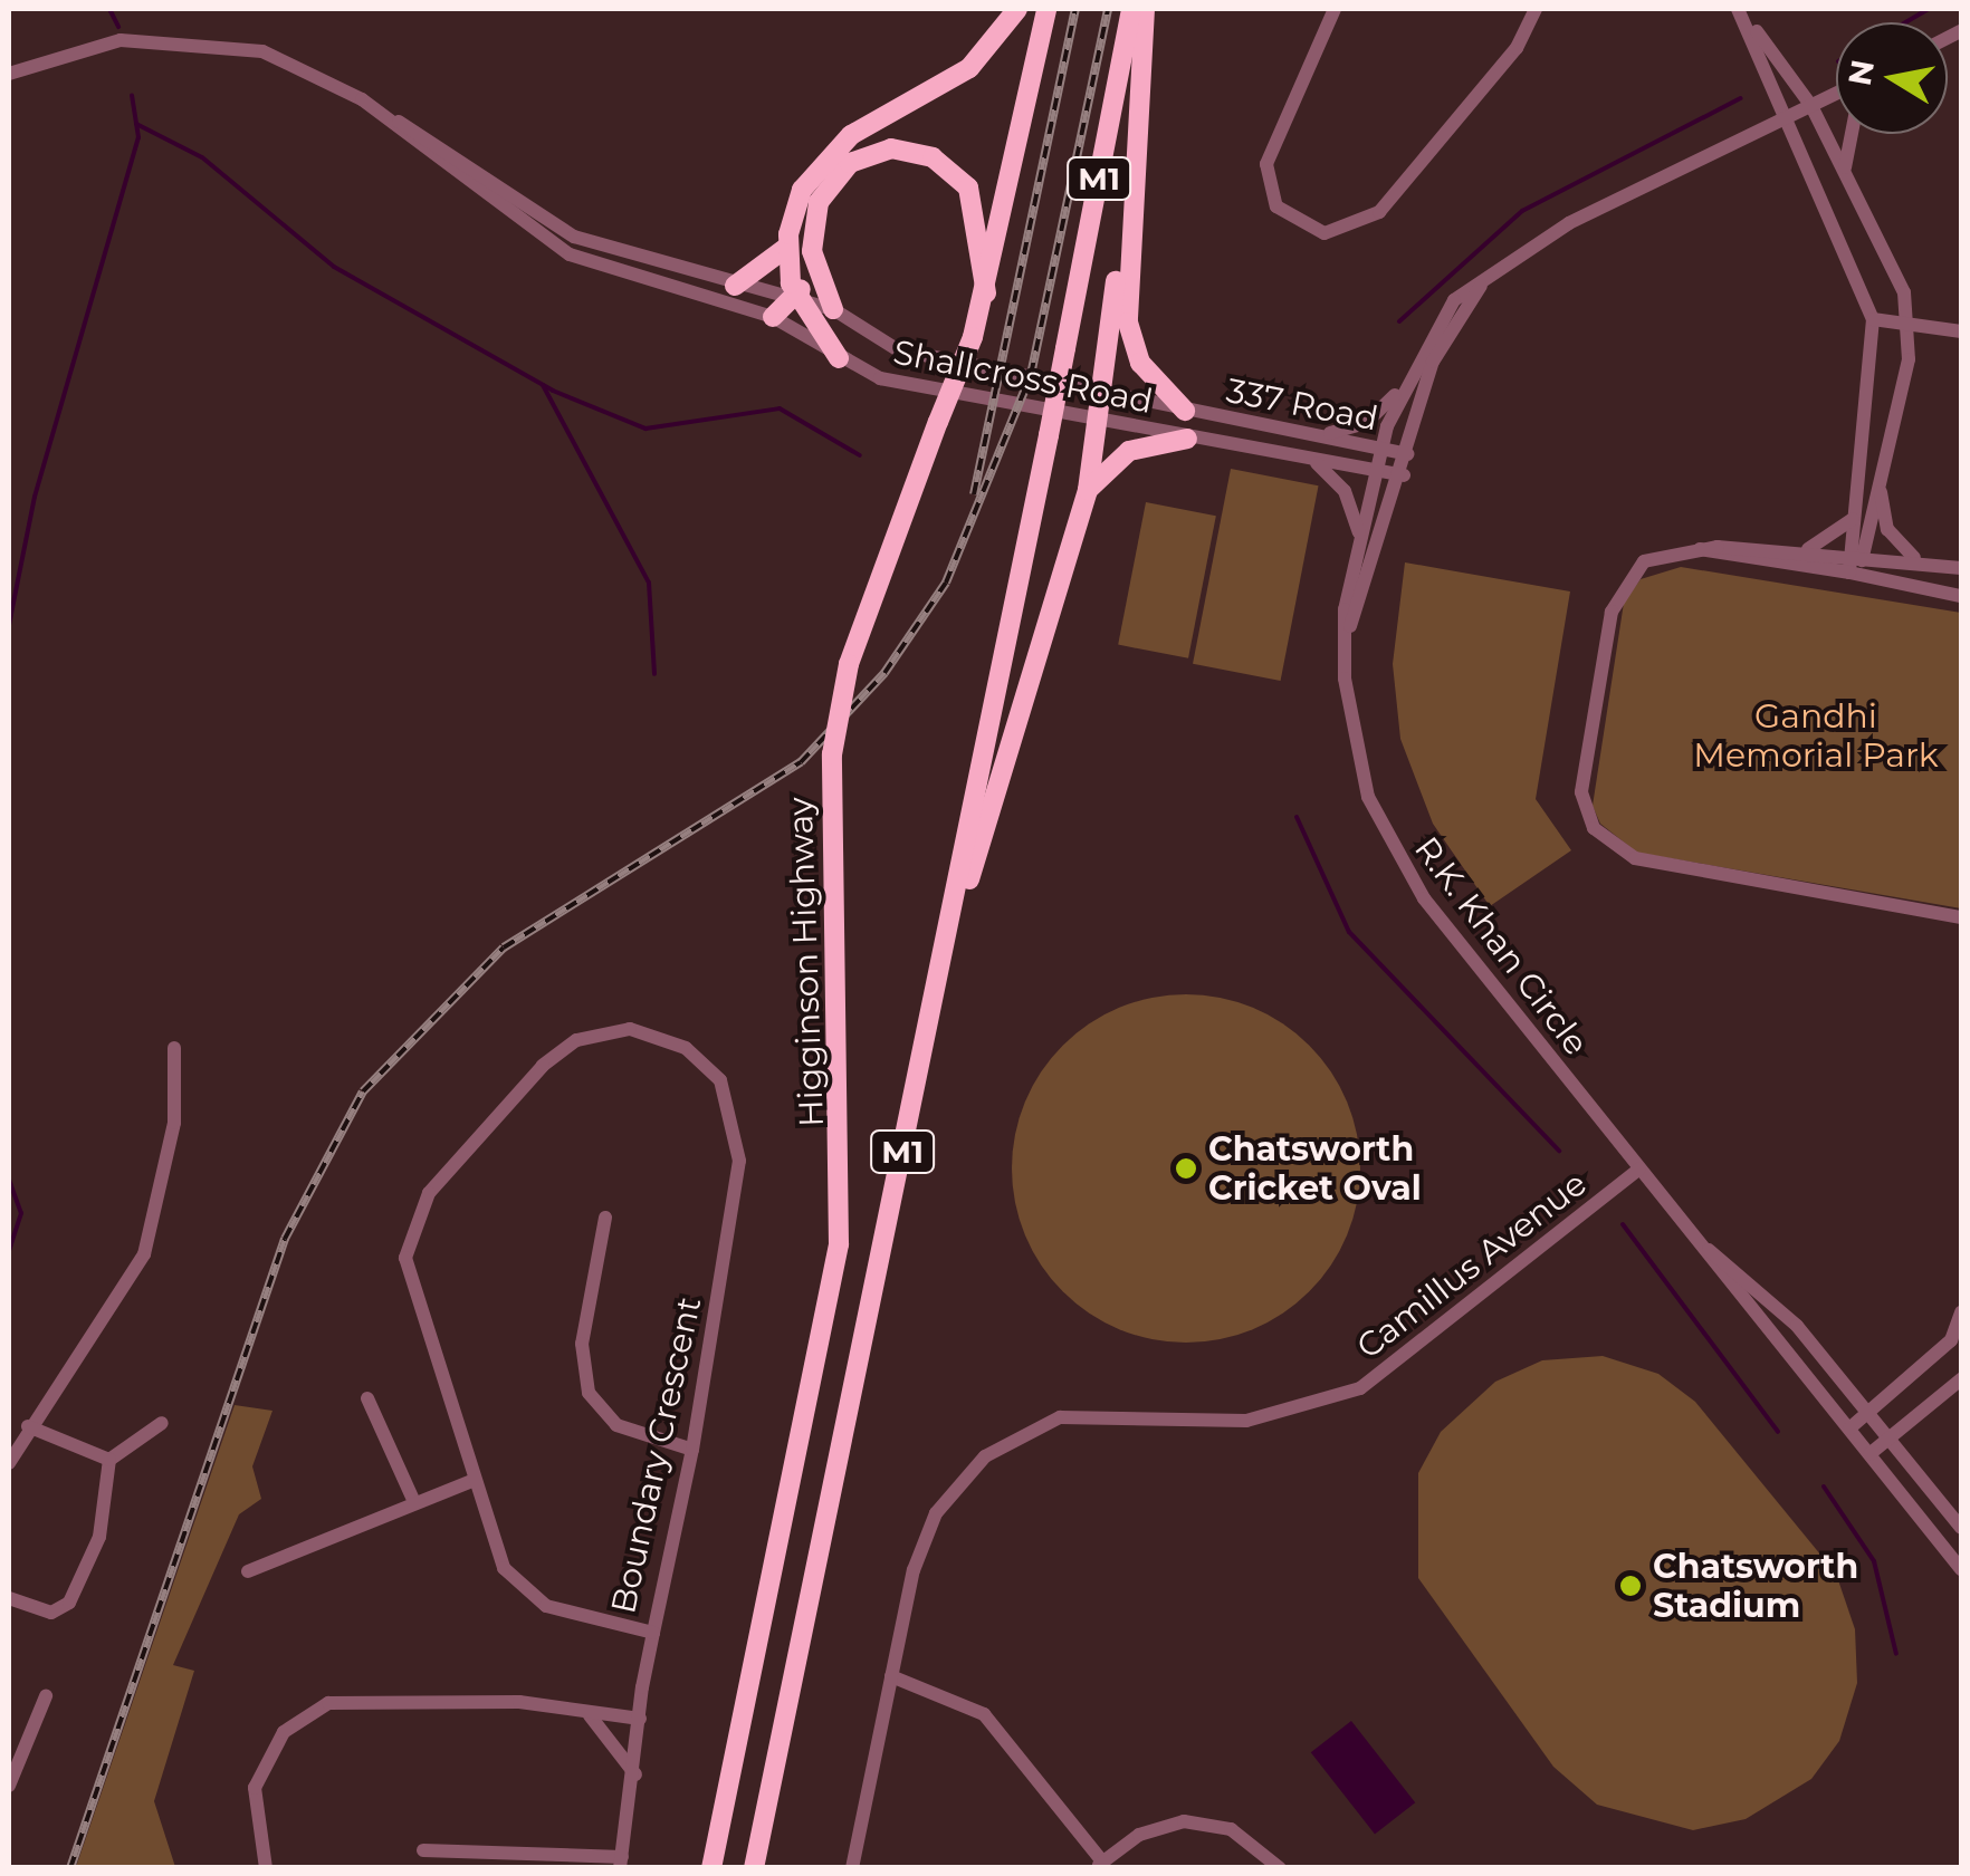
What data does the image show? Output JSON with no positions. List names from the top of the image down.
{
  "streets": {
    "highway": ["M1", "Higginson Highway"],
    "street": [
      "Shallcross Road",
      "337 Road",
      "R.K. Khan Circle",
      "Camillus Avenue",
      "Boundary Crescent"
    ]
  },
  "crossings": [
    ["Shallcross Road", "337 Road"],
    ["337 Road", "R.K. Khan Circle"],
    ["R.K. Khan Circle", "Camillus Avenue"]
  ],
  "parks": ["Gandhi Memorial Park"],
  "places": ["Chatsworth Cricket Oval", "Chatsworth Stadium"],
  "north": "left"
}
